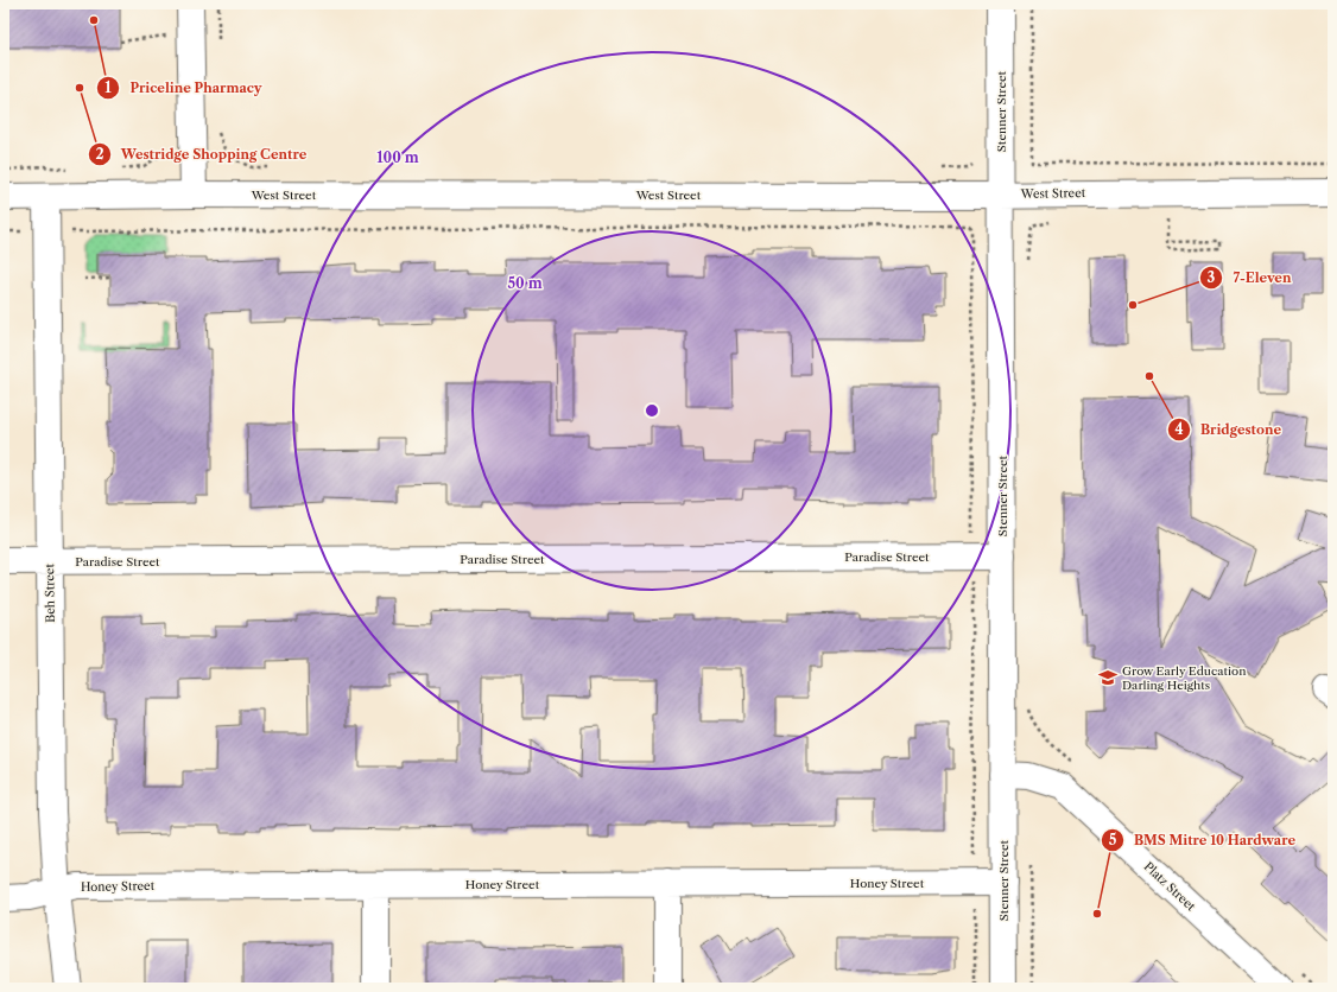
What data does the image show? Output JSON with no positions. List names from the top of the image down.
{
  "streets": {
    "street": [
      "Stenner Street",
      "West Street",
      "Paradise Street",
      "Beh Street",
      "Honey Street",
      "Platz Street"
    ]
  },
  "crossings": [
    ["Stenner Street", "West Street"],
    ["Stenner Street", "Paradise Street"],
    ["Stenner Street", "Honey Street"],
    ["Stenner Street", "Platz Street"],
    ["West Street", "Beh Street"],
    ["Paradise Street", "Beh Street"],
    ["Beh Street", "Honey Street"]
  ],
  "places": {
    "other": [
      "Priceline Pharmacy",
      "Westridge Shopping Centre",
      "7-Eleven",
      "Bridgestone",
      "BMS Mitre 10 Hardware"
    ],
    "school or university": ["Grow Early Education Darling Heights"]
  },
  "rings": ["100 m", "50 m"]
}
